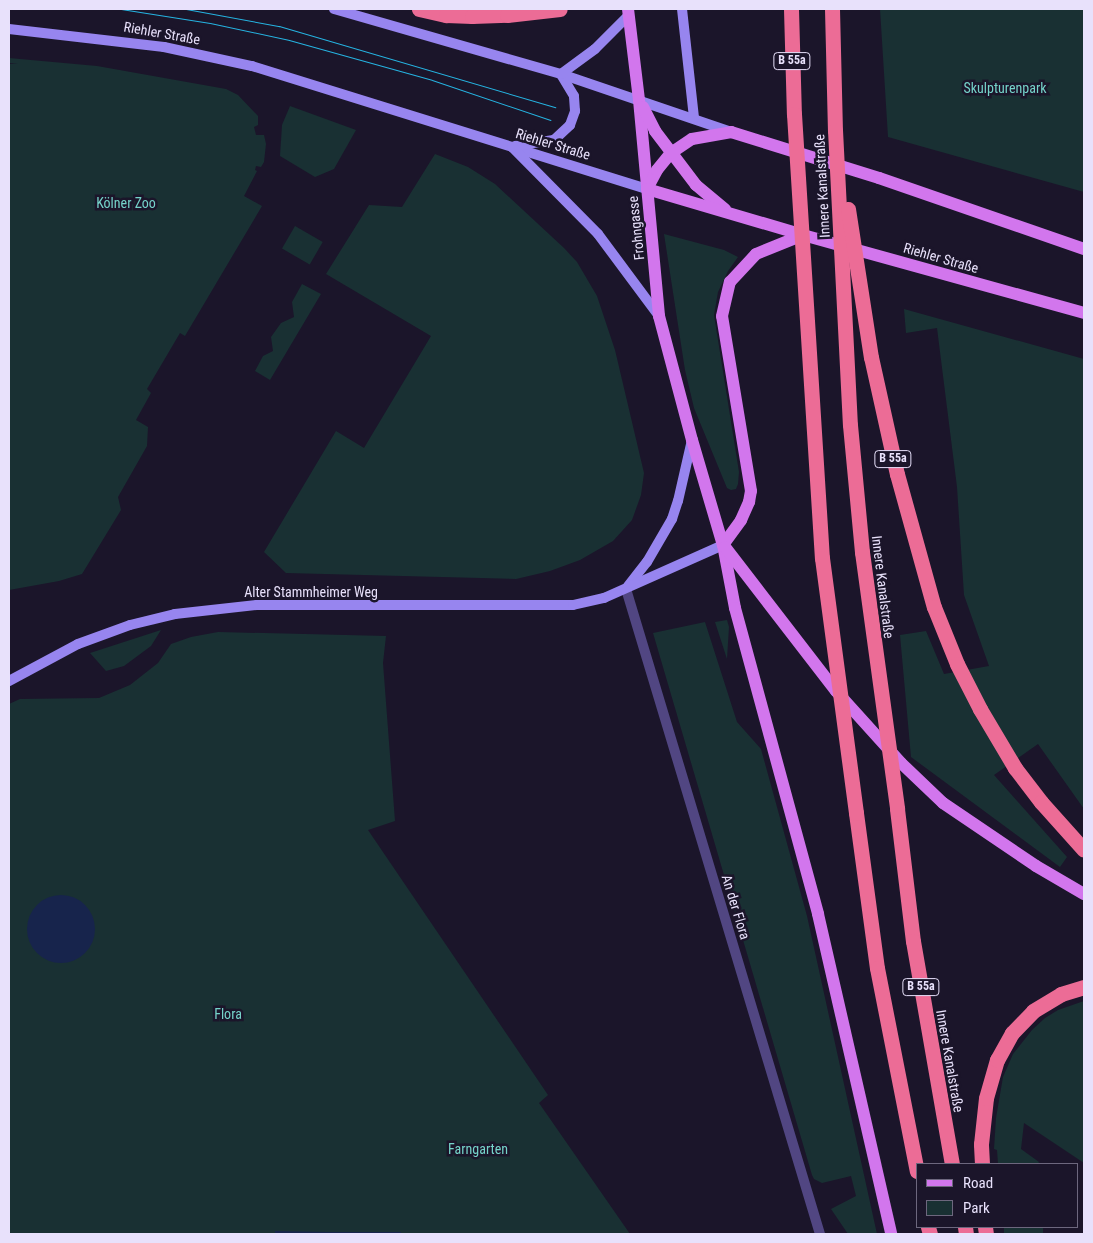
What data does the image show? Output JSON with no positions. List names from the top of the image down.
{
  "streets": {
    "highway": ["B 55a", "Innere Kanalstraße"],
    "main road": ["Riehler Straße", "Frohngasse", "Alter Stammheimer Weg"],
    "street": ["An der Flora"]
  },
  "crossings": [
    ["Riehler Straße", "Frohngasse"],
    ["B 55a", "Innere Kanalstraße"],
    ["Frohngasse", "Alter Stammheimer Weg"],
    ["Alter Stammheimer Weg", "An der Flora"]
  ],
  "parks": [
    "Skulpturenpark",
    "Kölner Zoo",
    "Flora",
    "Farngarten"
  ],
  "legend": ["Road", "Park"]
}
